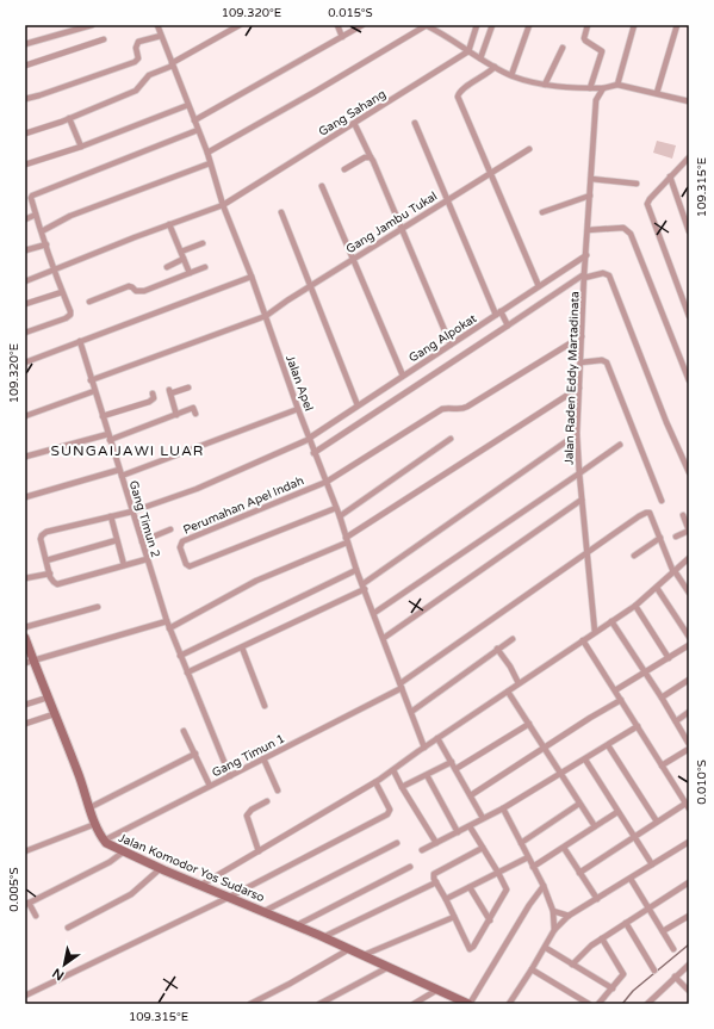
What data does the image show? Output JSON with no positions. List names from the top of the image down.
{
  "streets": {
    "street": [
      "Gang Sahang",
      "Gang Jambu Tukal",
      "Gang Alpokat",
      "Jalan Raden Eddy Martadinata",
      "Jalan Apel",
      "Perumahan Apel Indah",
      "Gang Timun 2",
      "Gang Timun 1",
      "Jalan Komodor Yos Sudarso"
    ]
  },
  "crossings": [
    ["Gang Sahang", "Jalan Apel"],
    ["Gang Jambu Tukal", "Jalan Apel"],
    ["Gang Jambu Tukal", "Gang Timun 2"],
    ["Gang Alpokat", "Jalan Raden Eddy Martadinata"],
    ["Gang Alpokat", "Jalan Apel"],
    ["Gang Alpokat", "Gang Timun 2"],
    ["Jalan Raden Eddy Martadinata", "Gang Timun 1"],
    ["Jalan Apel", "Perumahan Apel Indah"],
    ["Jalan Apel", "Gang Timun 1"],
    ["Gang Timun 2", "Gang Timun 1"],
    ["Gang Timun 1", "Jalan Komodor Yos Sudarso"]
  ],
  "districts": ["SUNGAIJAWI LUAR"],
  "north": "bottom left",
  "coordinates": [
    "109.320°E",
    "0.015°S",
    "109.315°E",
    "0.010°S",
    "0.005°S"
  ]
}
